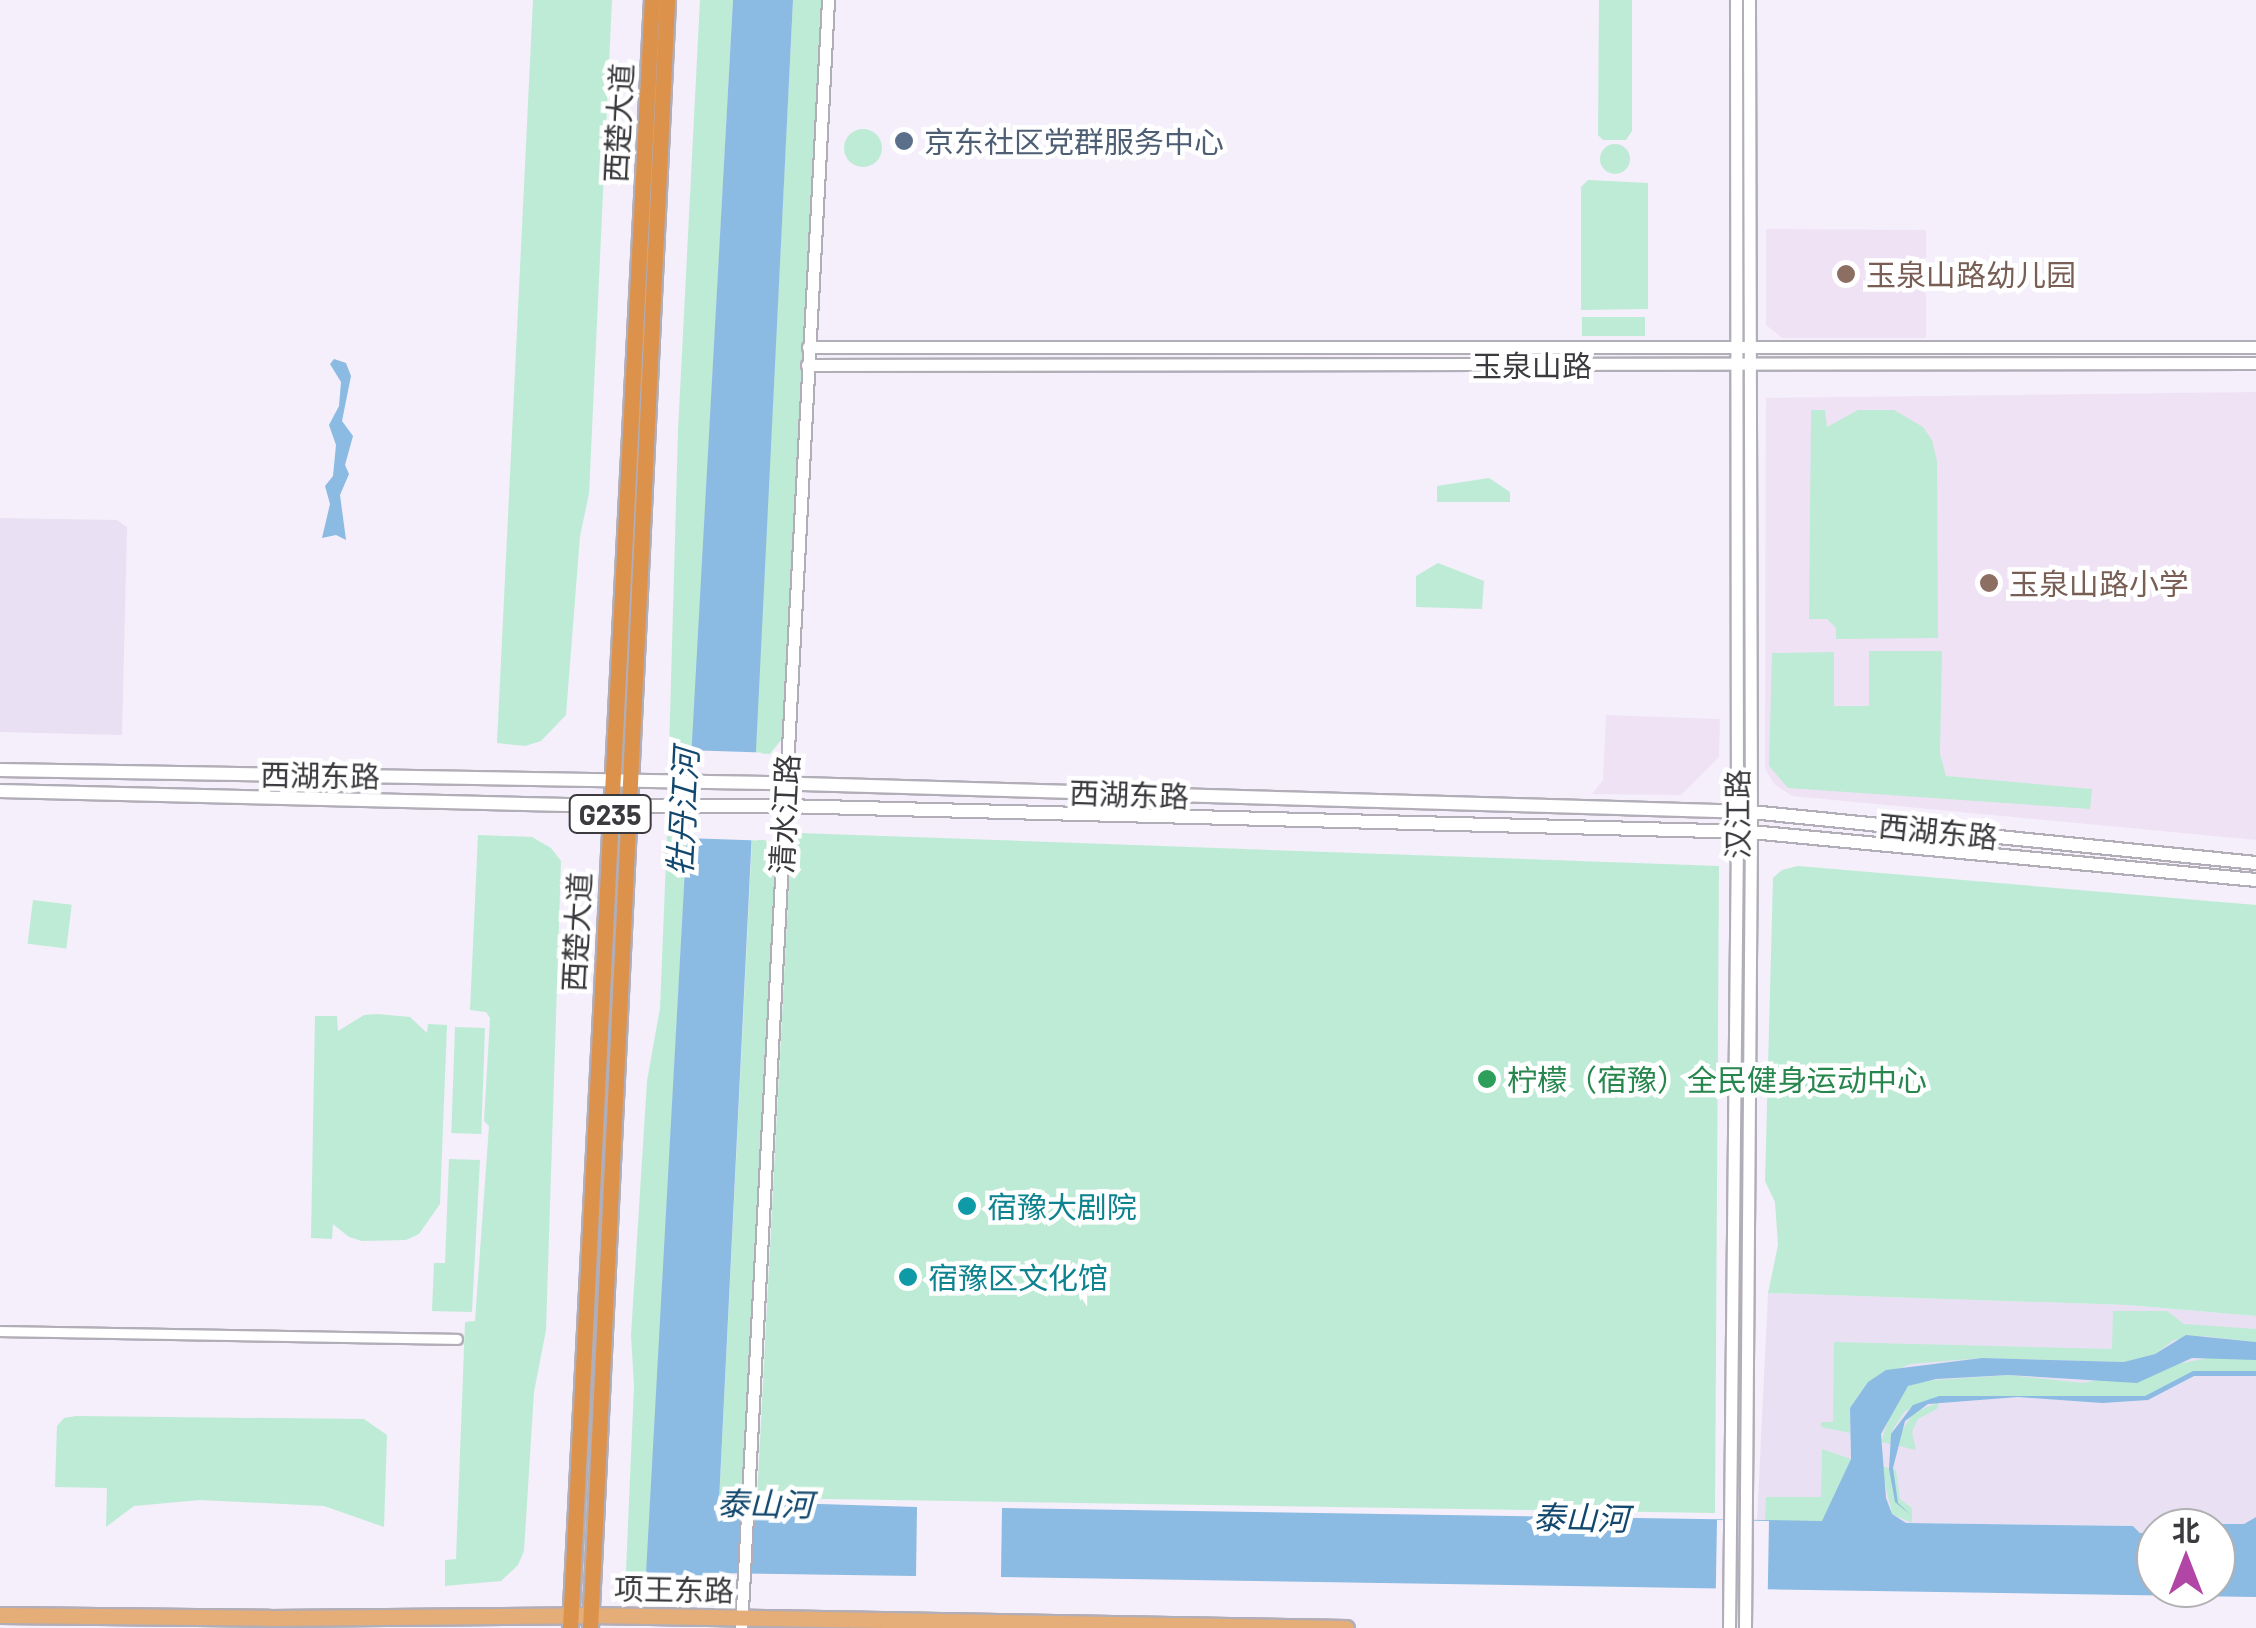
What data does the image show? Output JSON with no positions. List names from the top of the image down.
{
  "streets": {
    "highway": ["西楚大道", "G235"],
    "main road": ["西湖东路", "项王东路"],
    "street": ["玉泉山路", "清水江路", "汉江路"]
  },
  "crossings": [
    ["西楚大道", "西湖东路"],
    ["西楚大道", "项王东路"],
    ["玉泉山路", "清水江路"],
    ["玉泉山路", "汉江路"],
    ["西湖东路", "清水江路"],
    ["西湖东路", "汉江路"],
    ["清水江路", "项王东路"]
  ],
  "water": ["牡丹江河", "泰山河"],
  "places": [
    "京东社区党群服务中心",
    "玉泉山路幼儿园",
    "玉泉山路小学",
    "柠檬（宿豫）全民健身运动中心",
    "宿豫大剧院",
    "宿豫区文化馆"
  ],
  "north": "top"
}
